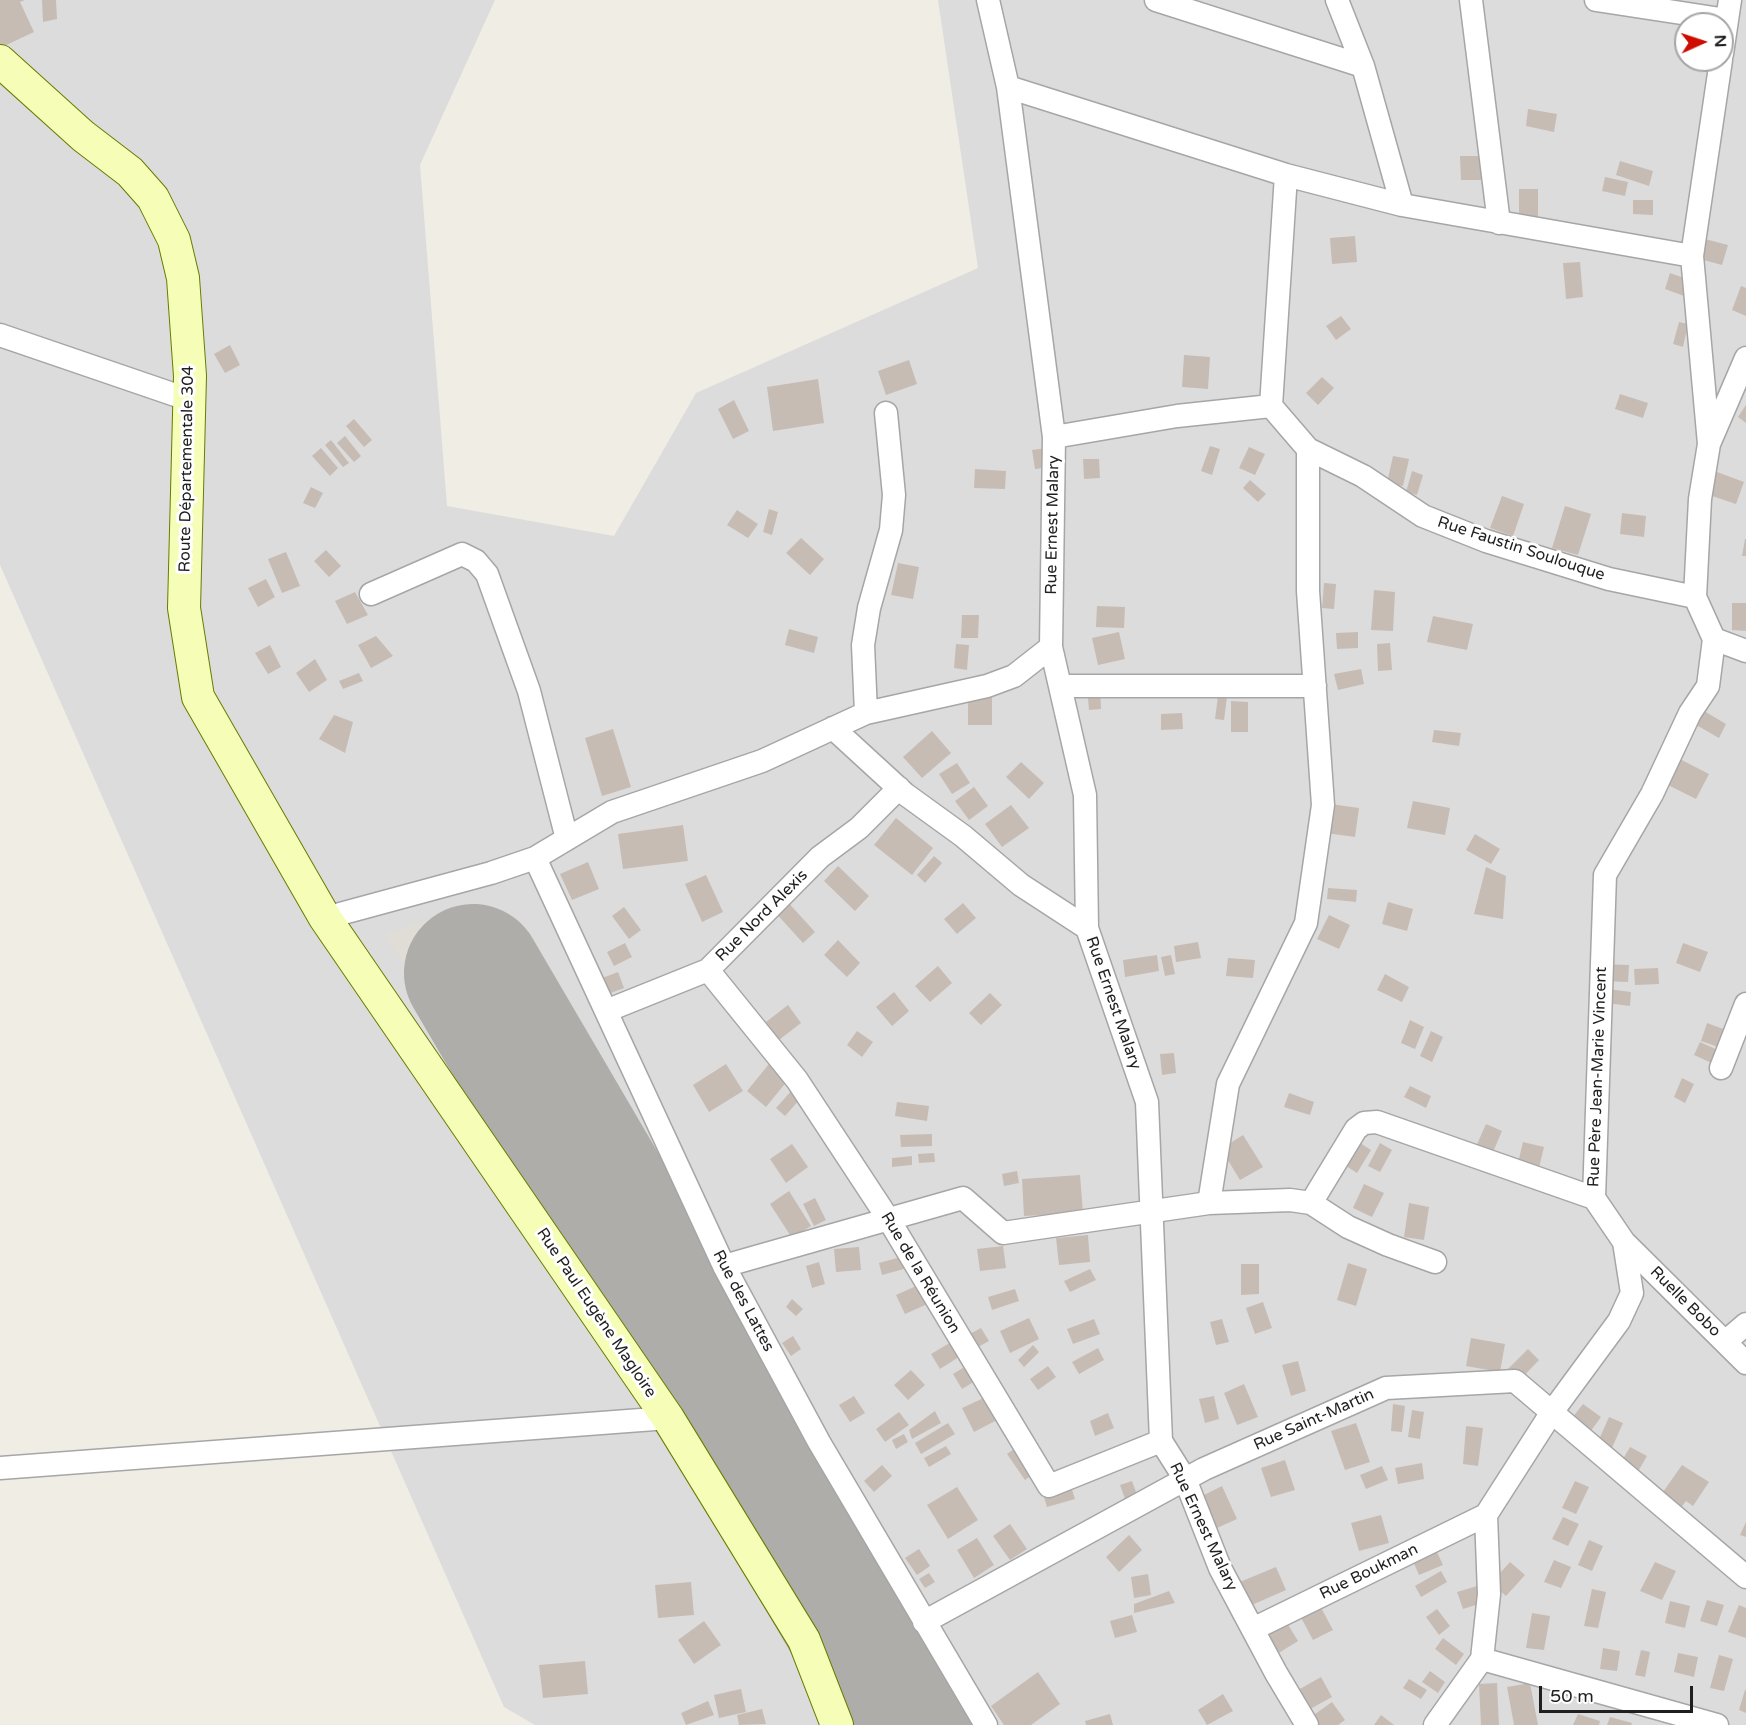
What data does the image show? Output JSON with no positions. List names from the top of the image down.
{
  "streets": {
    "main road": ["Route Départementale 304", "Rue Paul Eugène Magloire"],
    "street": [
      "Rue Ernest Malary",
      "Rue Faustin Soulouque",
      "Rue Nord Alexis",
      "Rue Père Jean-Marie Vincent",
      "Rue de la Réunion",
      "Rue des Lattes",
      "Ruelle Bobo",
      "Rue Saint-Martin",
      "Rue Boukman"
    ]
  },
  "crossings": [
    ["Route Départementale 304", "Rue Paul Eugène Magloire"],
    ["Rue Ernest Malary", "Rue de la Réunion"],
    ["Rue Ernest Malary", "Rue Saint-Martin"],
    ["Rue Ernest Malary", "Rue Boukman"],
    ["Rue Nord Alexis", "Rue de la Réunion"],
    ["Rue Nord Alexis", "Rue des Lattes"],
    ["Rue Père Jean-Marie Vincent", "Ruelle Bobo"],
    ["Rue Père Jean-Marie Vincent", "Rue Saint-Martin"],
    ["Rue Père Jean-Marie Vincent", "Rue Boukman"],
    ["Rue des Lattes", "Rue Saint-Martin"]
  ],
  "scale_bar": "50 m",
  "north": "right"
}
